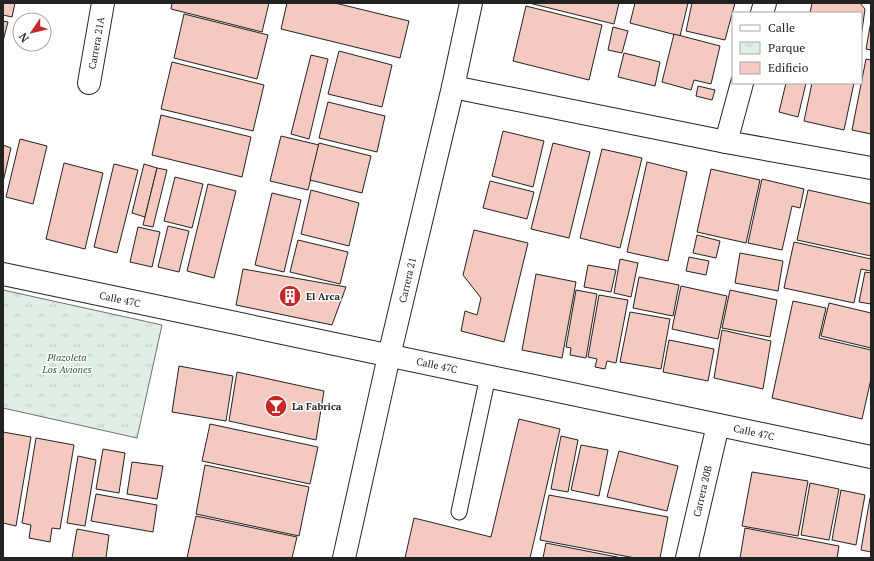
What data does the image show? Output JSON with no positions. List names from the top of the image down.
{
  "streets": {
    "street": [
      "Carrera 21A",
      "Carrera 21",
      "Calle 47C",
      "Carrera 20B"
    ]
  },
  "crossings": [
    ["Carrera 21", "Calle 47C"],
    ["Calle 47C", "Carrera 20B"]
  ],
  "parks": ["Plazoleta Los Aviones"],
  "places": {
    "building": ["El Arca"],
    "bar": ["La Fabrica"]
  },
  "legend": ["Calle", "Parque", "Edificio"],
  "north": "bottom left"
}
